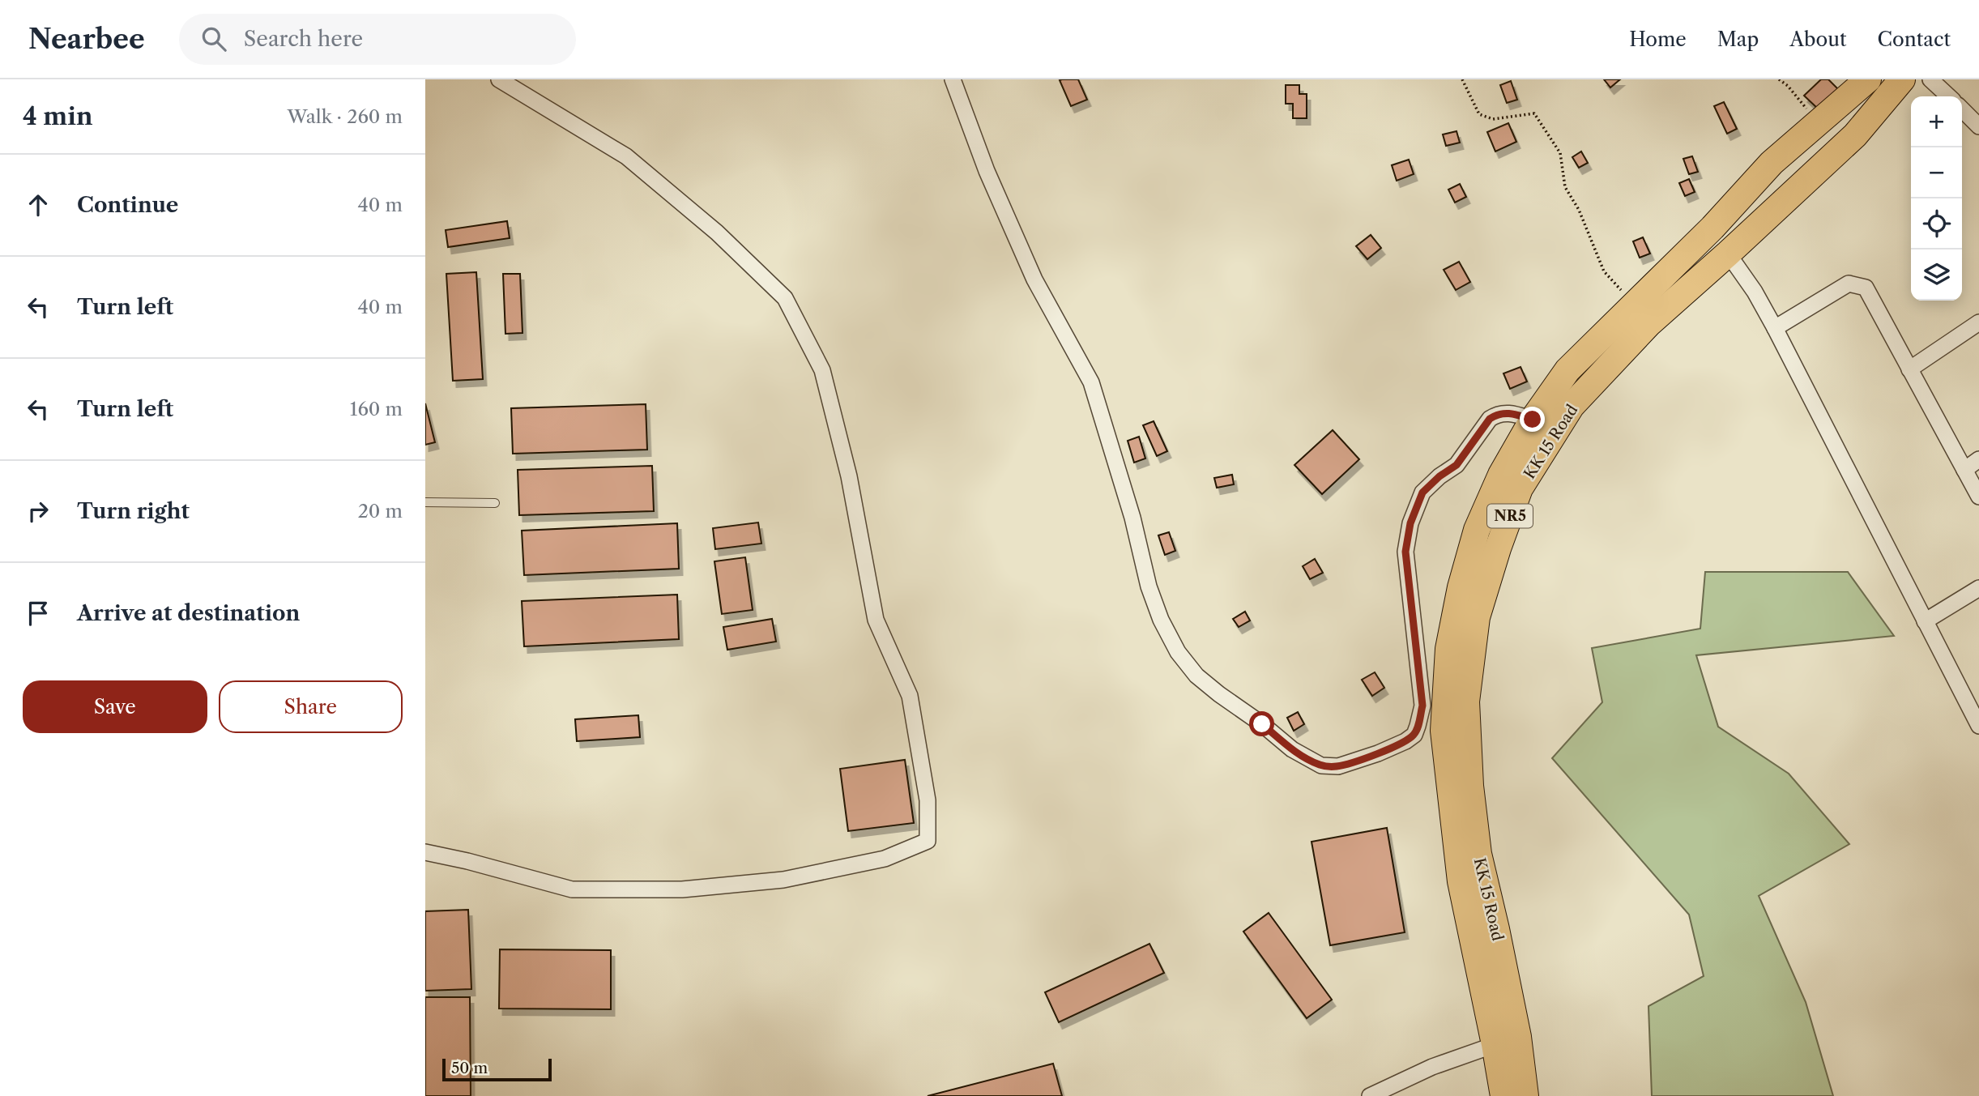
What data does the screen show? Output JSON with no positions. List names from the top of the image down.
{
  "streets": {
    "highway": ["KK 15 Road", "NR5"]
  },
  "scale_bar": "50 m",
  "page": {
    "header": "Nearbee",
    "search": "Search here",
    "nav": [
      "Home",
      "Map",
      "About",
      "Contact"
    ],
    "heading": ["4 min", "Walk · 260 m"],
    "map_buttons": ["+", "−"],
    "list": [
      ["Continue", "40 m"],
      ["Turn left", "40 m"],
      ["Turn left", "160 m"],
      ["Turn right", "20 m"],
      "Arrive at destination"
    ],
    "buttons": ["Save", "Share"],
    "scale": "50 m"
  }
}
